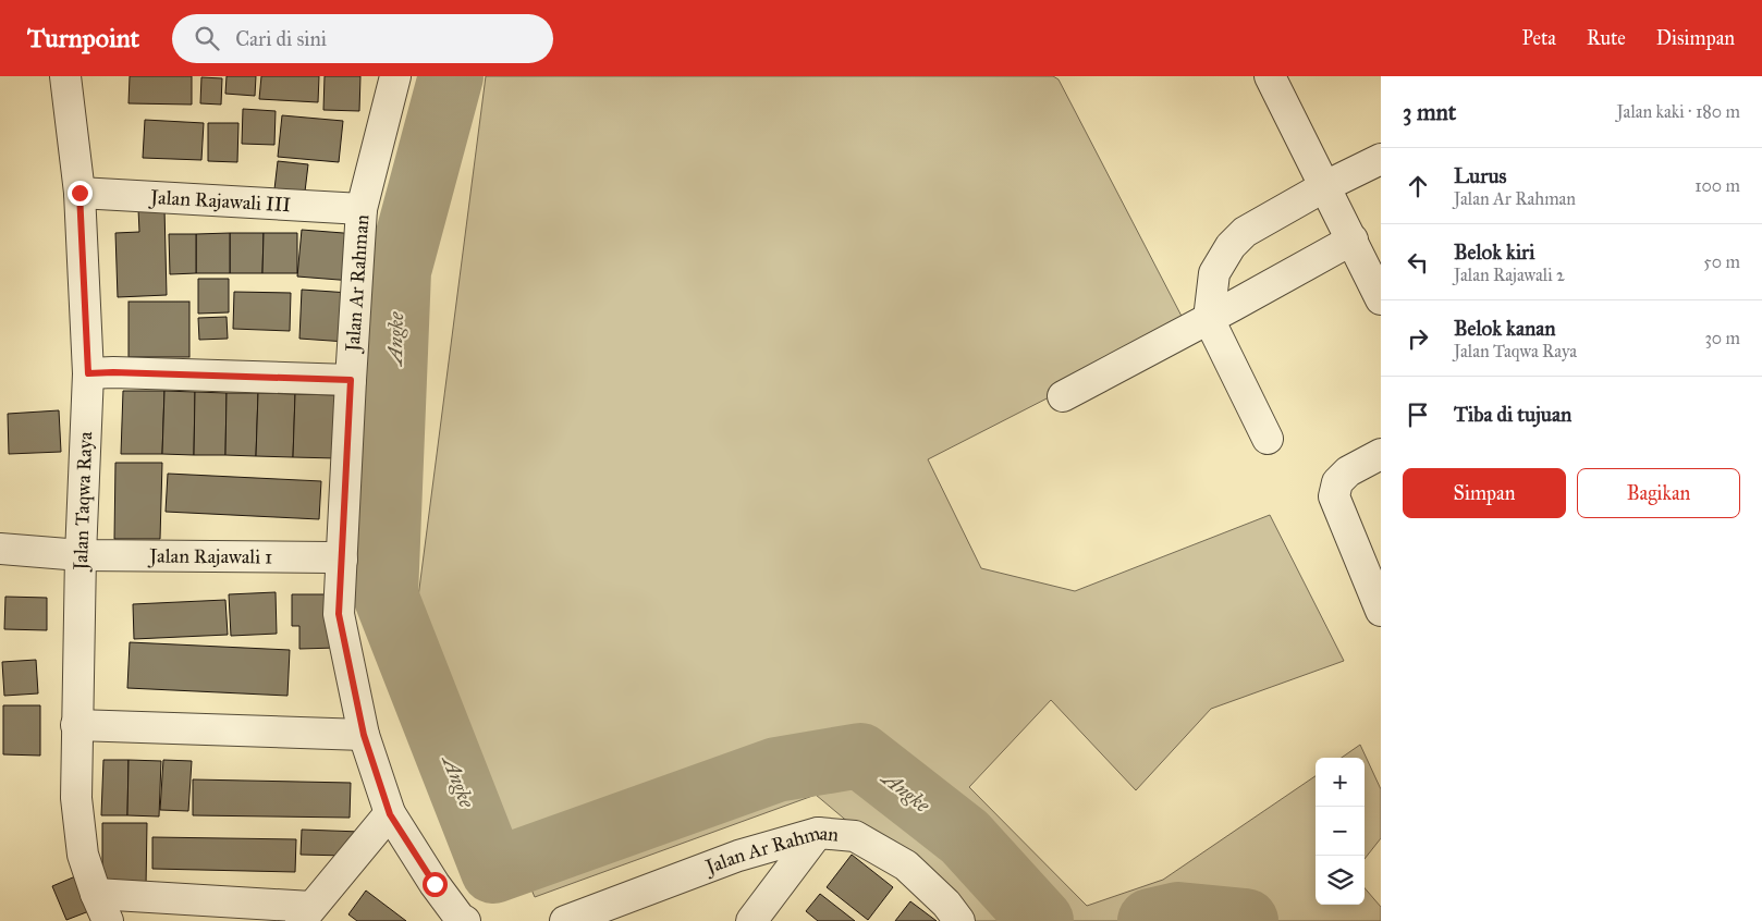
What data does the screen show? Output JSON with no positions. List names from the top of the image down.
{
  "streets": {
    "street": [
      "Jalan Rajawali III",
      "Jalan Ar Rahman",
      "Jalan Taqwa Raya",
      "Jalan Rajawali 1"
    ]
  },
  "crossings": [
    ["Jalan Rajawali III", "Jalan Ar Rahman"],
    ["Jalan Rajawali III", "Jalan Taqwa Raya"],
    ["Jalan Ar Rahman", "Jalan Rajawali 1"],
    ["Jalan Taqwa Raya", "Jalan Rajawali 1"]
  ],
  "water": ["Angke"],
  "page": {
    "header": "Turnpoint",
    "search": "Cari di sini",
    "nav": ["Peta", "Rute", "Disimpan"],
    "heading": ["3 mnt", "Jalan kaki · 180 m"],
    "list": [
      ["Lurus", "Jalan Ar Rahman", "100 m"],
      ["Belok kiri", "Jalan Rajawali 2", "50 m"],
      ["Belok kanan", "Jalan Taqwa Raya", "30 m"],
      "Tiba di tujuan"
    ],
    "buttons": ["Simpan", "Bagikan"],
    "map_buttons": ["+", "−"]
  }
}
